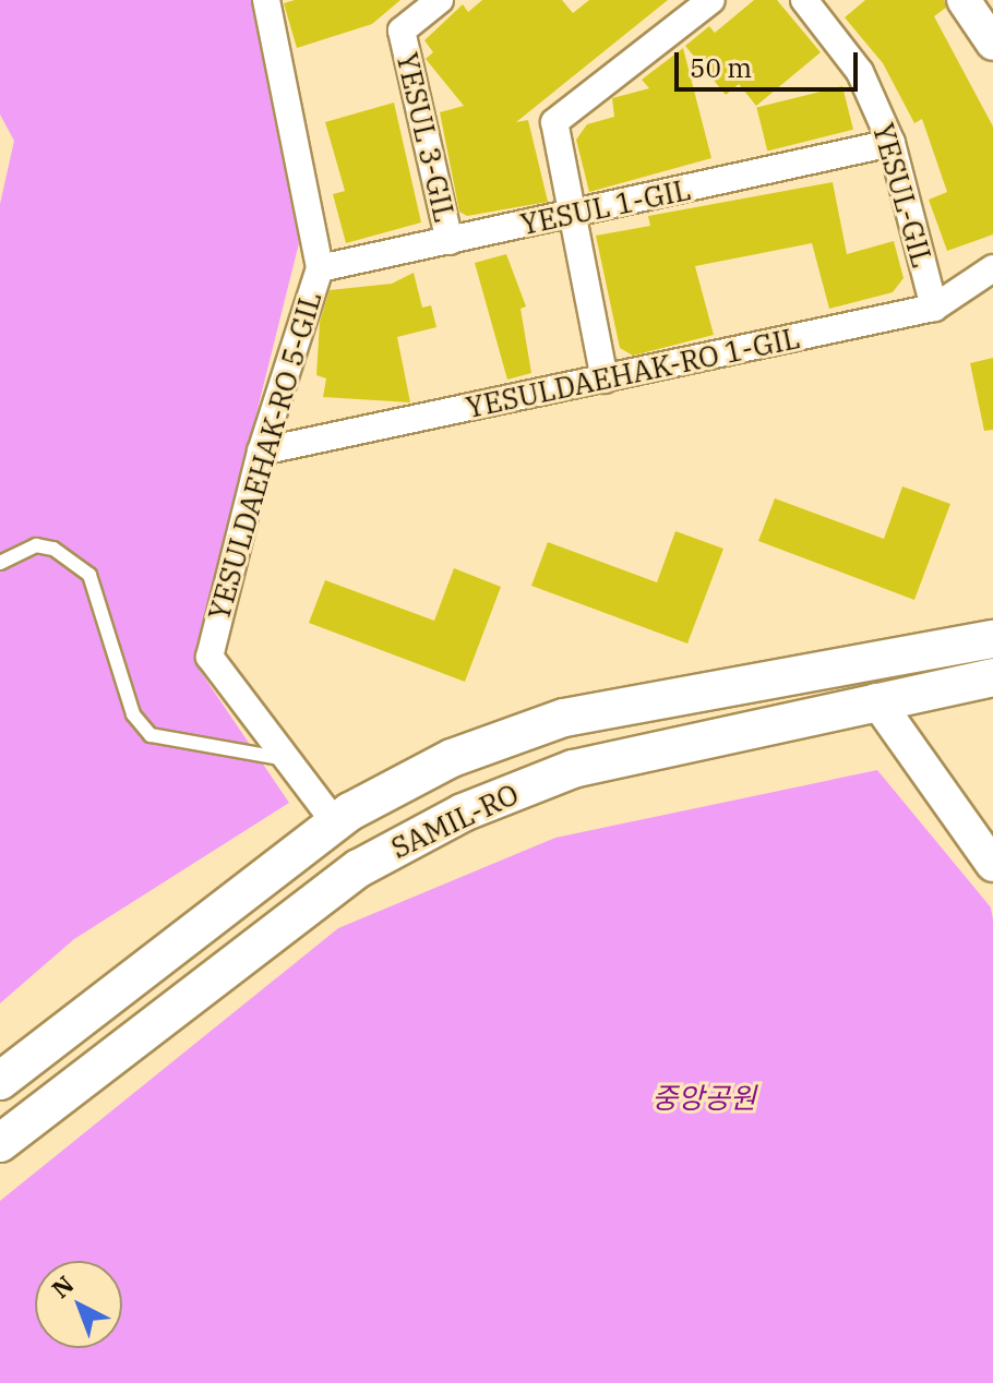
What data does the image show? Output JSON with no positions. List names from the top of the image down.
{
  "streets": {
    "main road": ["SAMIL-RO"],
    "street": [
      "YESUL 3-GIL",
      "YESUL-GIL",
      "YESUL 1-GIL",
      "YESULDAEHAK-RO 1-GIL",
      "YESULDAEHAK-RO 5-GIL"
    ]
  },
  "crossings": [
    ["YESUL 3-GIL", "YESUL 1-GIL"],
    ["YESUL-GIL", "YESUL 1-GIL"],
    ["YESUL-GIL", "YESULDAEHAK-RO 1-GIL"],
    ["YESUL 1-GIL", "YESULDAEHAK-RO 5-GIL"],
    ["YESULDAEHAK-RO 1-GIL", "YESULDAEHAK-RO 5-GIL"],
    ["YESULDAEHAK-RO 5-GIL", "SAMIL-RO"]
  ],
  "parks": ["중앙공원"],
  "scale_bar": "50 m",
  "north": "top left"
}
